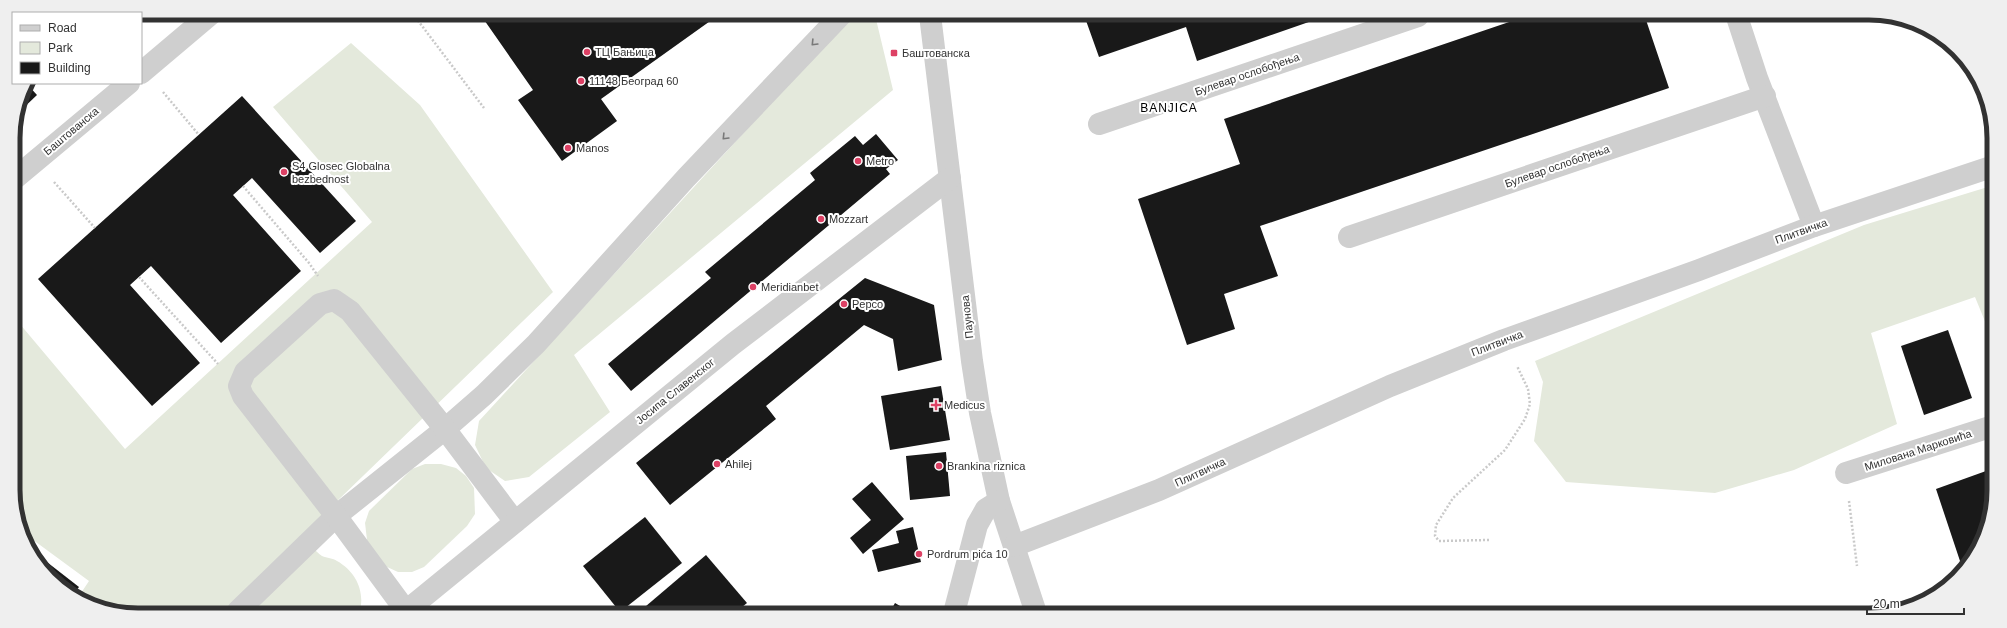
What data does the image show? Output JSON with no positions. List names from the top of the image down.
{
  "streets": {
    "street": [
      "Булевар ослобођења",
      "Баштованска",
      "Плитвичка",
      "Паунова",
      "Јосипа Славенског",
      "Милована Марковића"
    ]
  },
  "crossings": [
    ["Плитвичка", "Паунова"],
    ["Паунова", "Јосипа Славенског"]
  ],
  "districts": ["BANJICA"],
  "places": {
    "other": [
      "ТЦ Бањица",
      "11148 Београд 60",
      "Manos",
      "Metro",
      "S4 Glosec Globalna bezbednost",
      "Mozzart",
      "Meridianbet",
      "Pepco",
      "Ahilej",
      "Brankina riznica",
      "Pordrum pića 10"
    ],
    "transit": ["Баштованска"],
    "health": ["Medicus"]
  },
  "legend": ["Road", "Park", "Building"],
  "scale_bar": "20 m"
}
